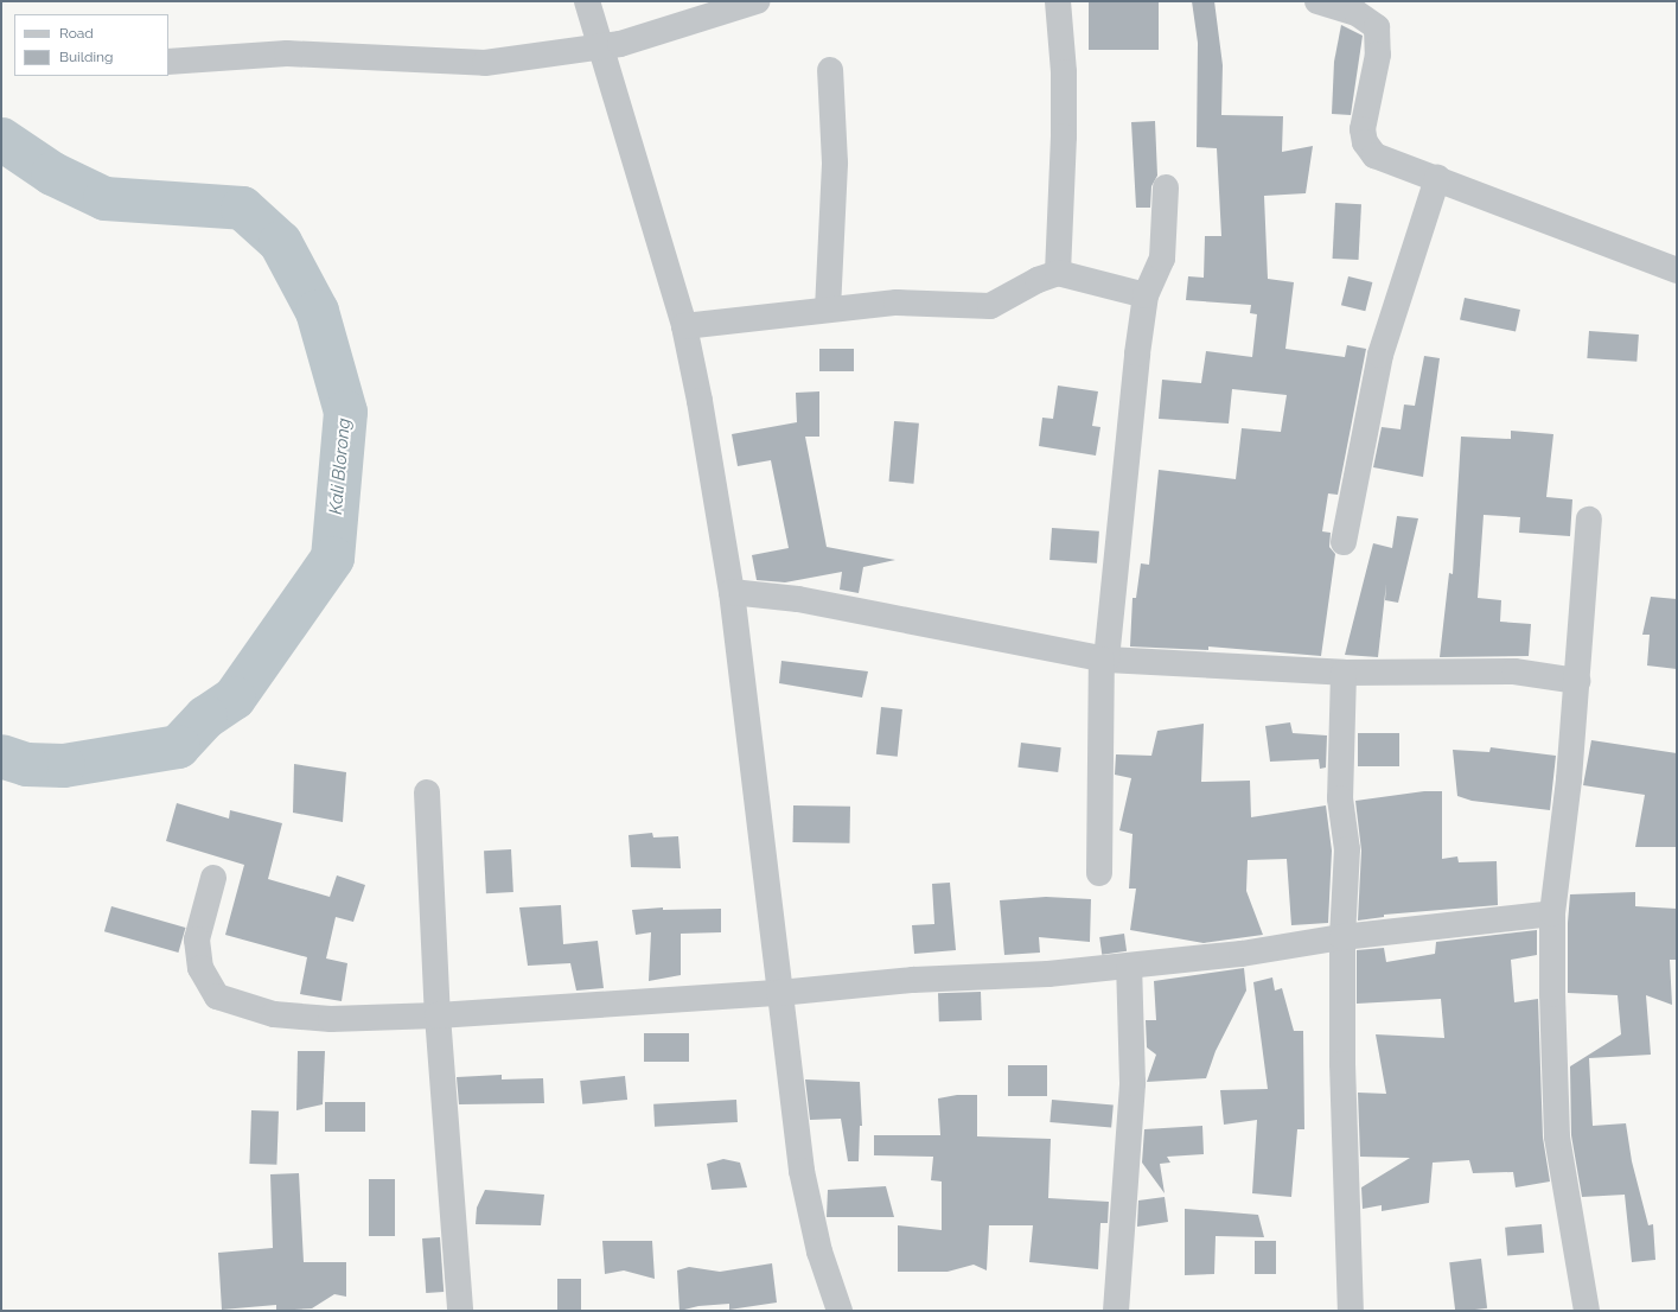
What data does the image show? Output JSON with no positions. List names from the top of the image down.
{
  "water": ["Kali Blorong"],
  "legend": ["Road", "Building"]
}
